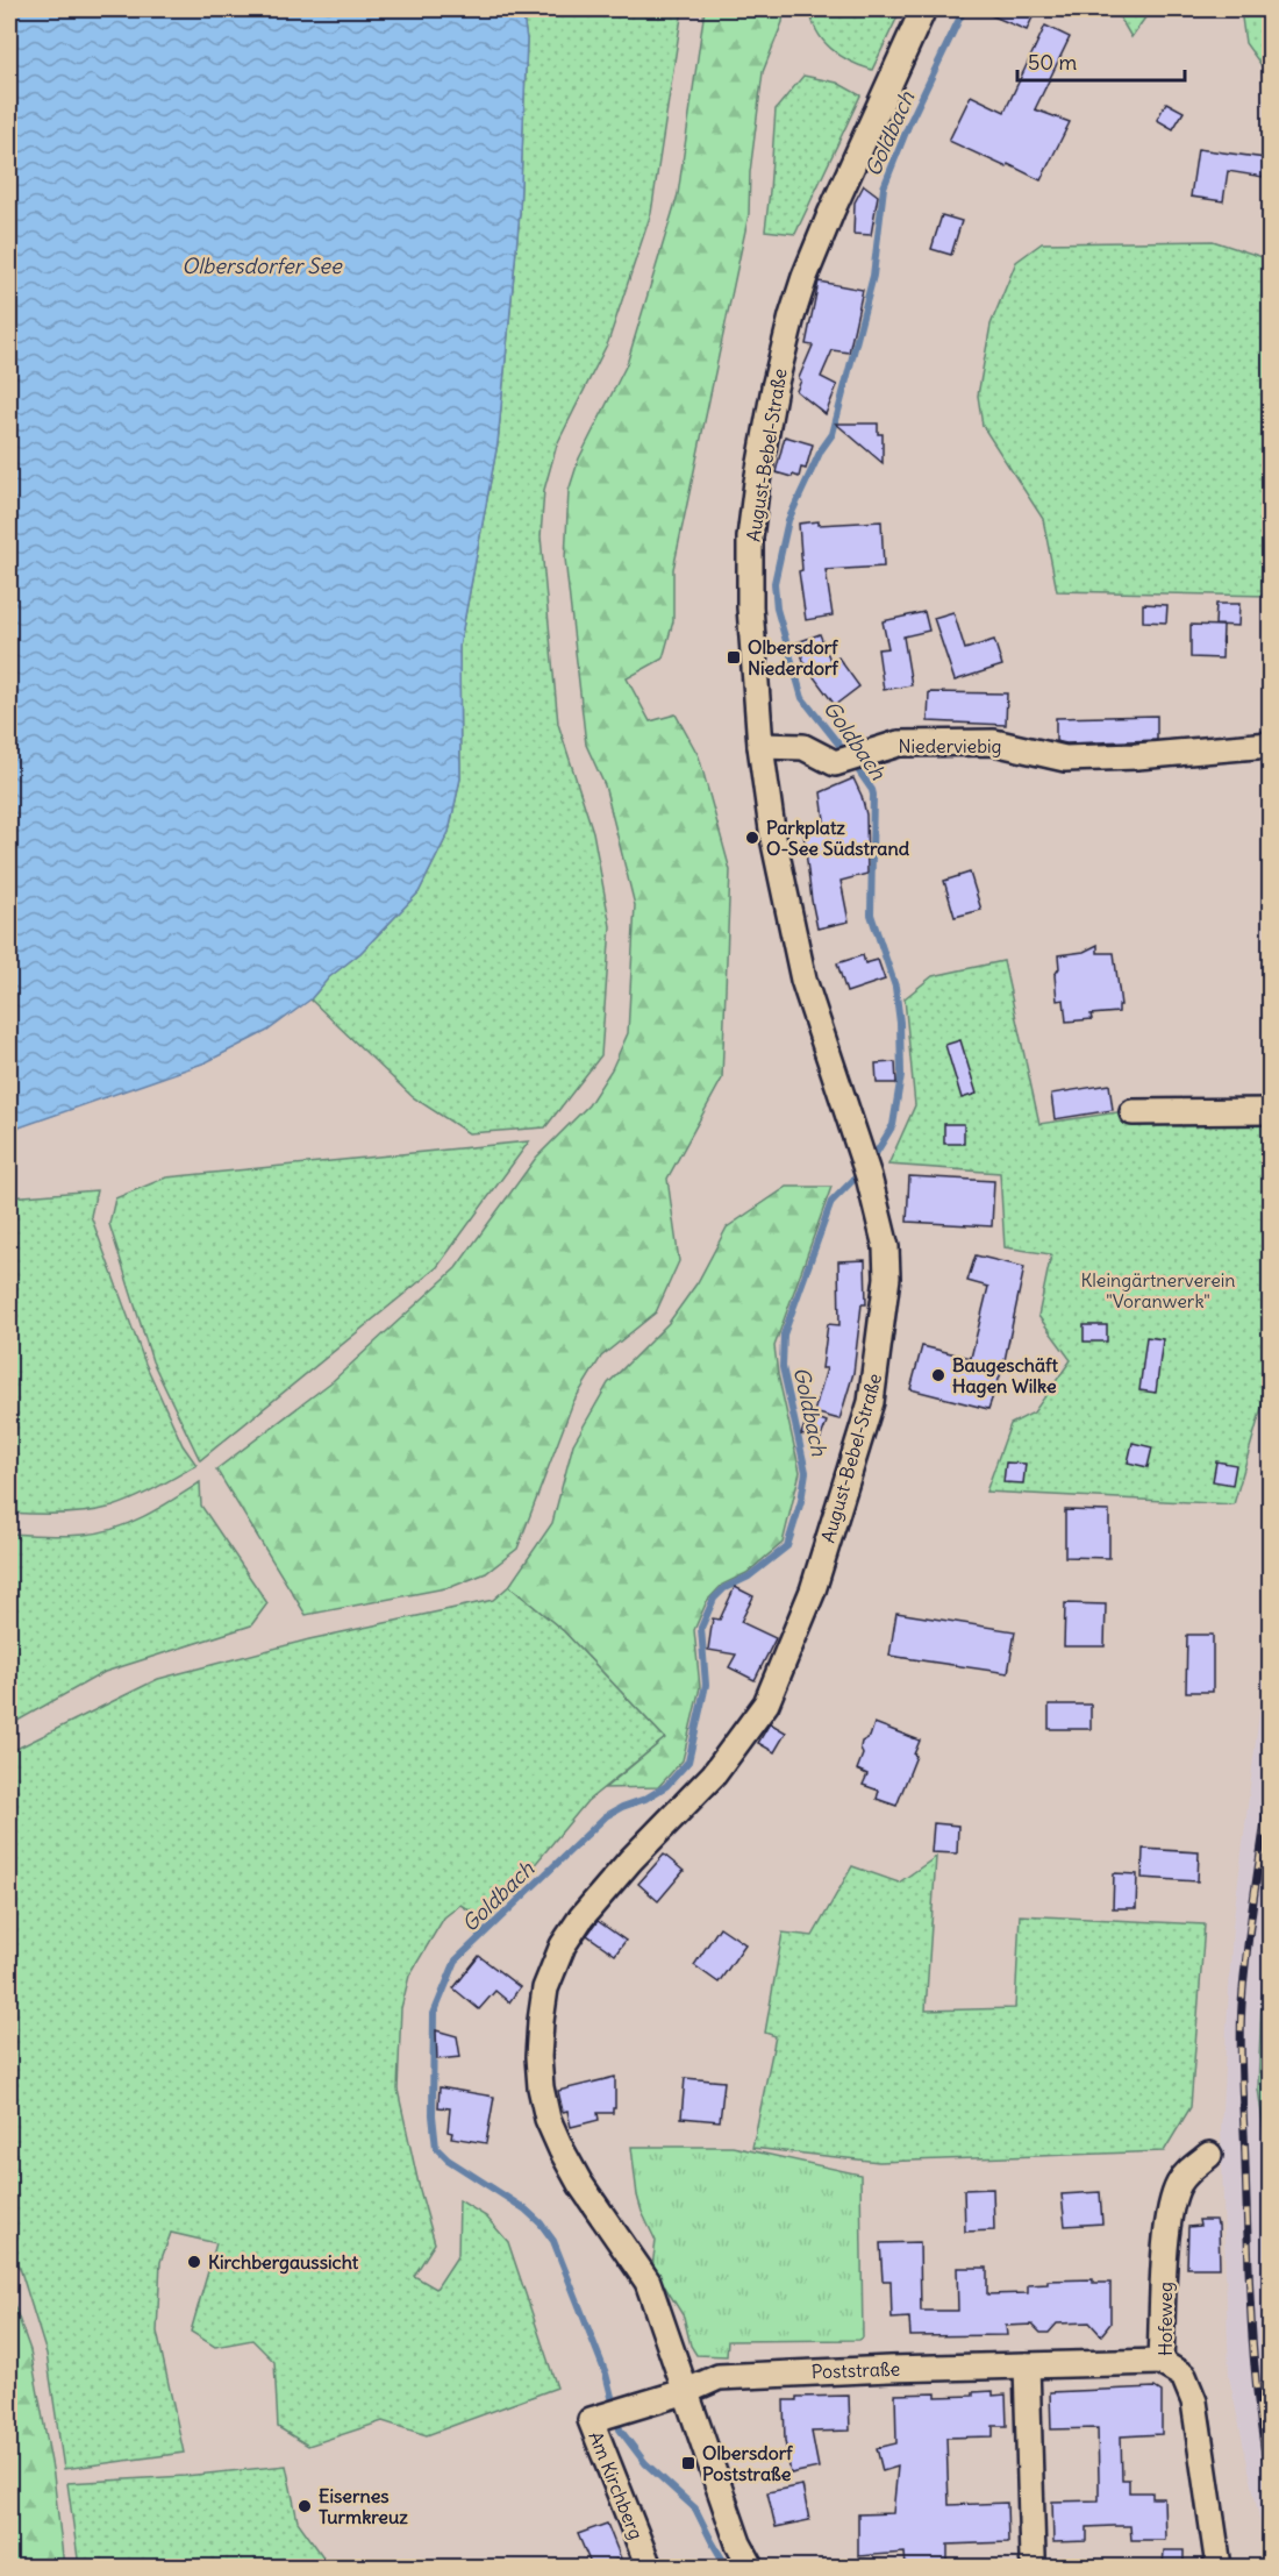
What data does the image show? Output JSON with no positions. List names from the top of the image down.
{
  "streets": {
    "street": [
      "August-Bebel-Straße",
      "Niederviebig",
      "Hofeweg",
      "Poststraße",
      "Am Kirchberg"
    ]
  },
  "crossings": [
    ["August-Bebel-Straße", "Niederviebig"],
    ["August-Bebel-Straße", "Poststraße"],
    ["August-Bebel-Straße", "Am Kirchberg"],
    ["Hofeweg", "Poststraße"],
    ["Poststraße", "Am Kirchberg"]
  ],
  "water": ["Goldbach", "Olbersdorfer See"],
  "parks": ["Kleingärtnerverein \"Voranwerk\""],
  "places": {
    "transit": ["Olbersdorf Niederdorf", "Olbersdorf Poststraße"],
    "other": [
      "Parkplatz O-See Südstrand",
      "Baugeschäft Hagen Wilke",
      "Kirchbergaussicht",
      "Eisernes Turmkreuz"
    ]
  },
  "scale_bar": "50 m"
}
